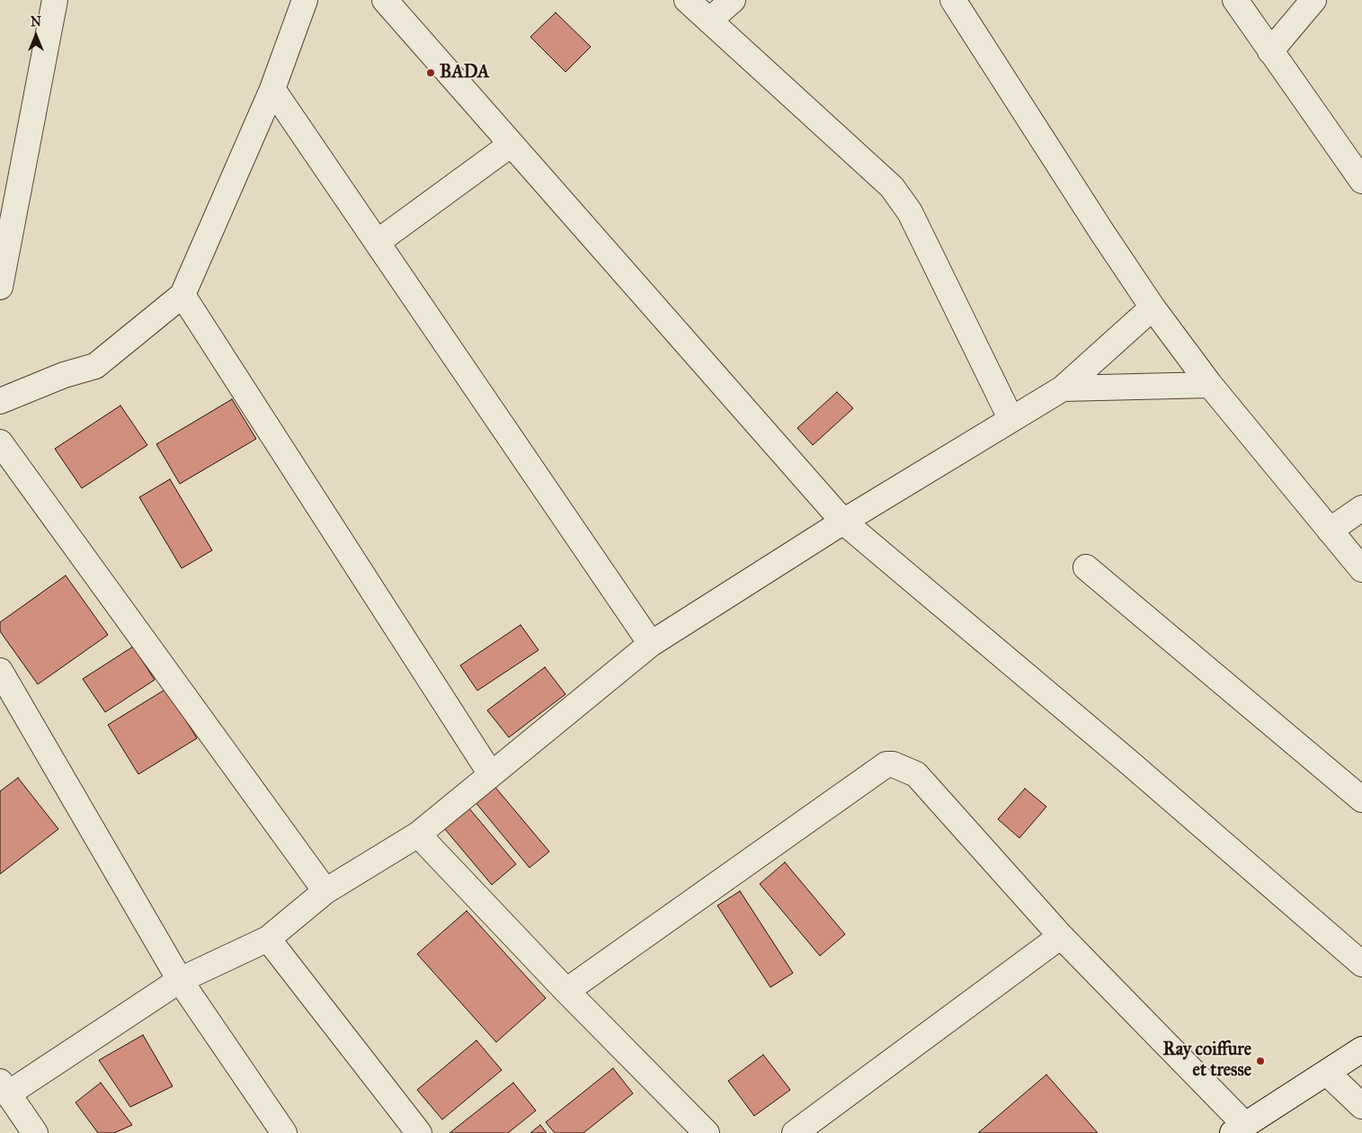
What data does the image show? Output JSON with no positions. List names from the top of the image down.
{
  "places": ["BADA", "Ray coiffure et tresse"],
  "north": "top"
}
